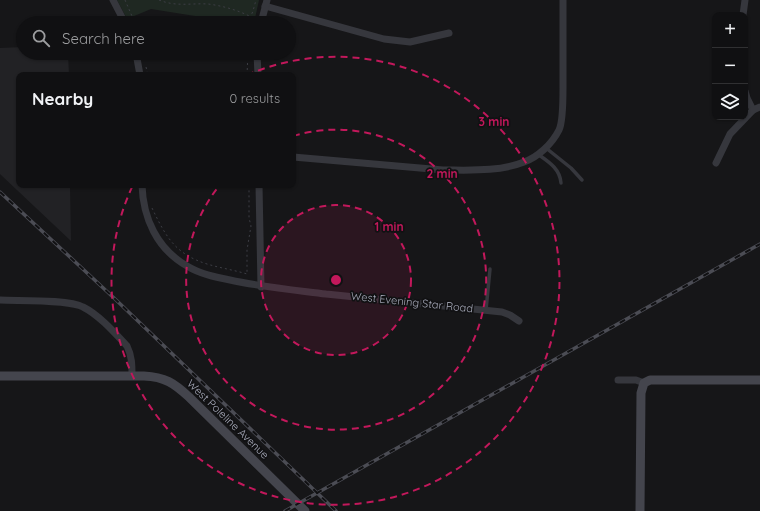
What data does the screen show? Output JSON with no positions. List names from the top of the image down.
{
  "streets": {
    "street": ["West Evening Star Road", "West Poleline Avenue"]
  },
  "page": {
    "map_buttons": ["+", "−"],
    "search": "Search here",
    "heading": ["Nearby", "0 results"]
  },
  "rings": ["3 min", "2 min", "1 min"]
}
